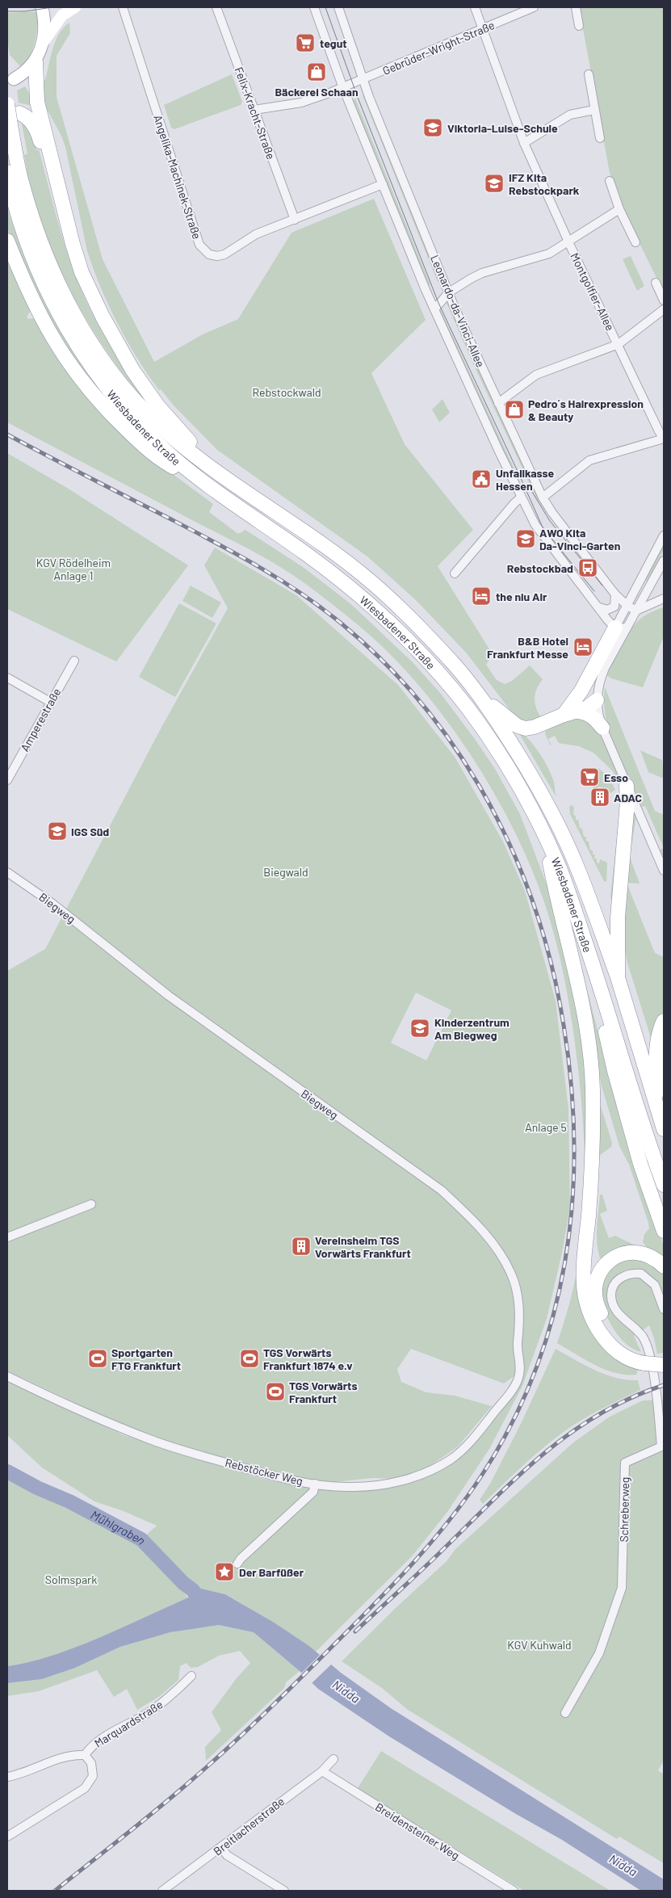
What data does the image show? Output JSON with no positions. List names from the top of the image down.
{
  "streets": {
    "highway": ["Wiesbadener Straße"],
    "street": [
      "Gebrüder-Wright-Straße",
      "Felix-Kracht-Straße",
      "Angelika-Machinek-Straße",
      "Montgolfier-Allee",
      "Leonardo-da-Vinci-Allee",
      "Amperestraße",
      "Biegweg",
      "Rebstöcker Weg",
      "Schreberweg",
      "Marquardstraße",
      "Breitlacherstraße",
      "Breidensteiner Weg"
    ]
  },
  "crossings": [
    ["Gebrüder-Wright-Straße", "Felix-Kracht-Straße"],
    ["Gebrüder-Wright-Straße", "Montgolfier-Allee"],
    ["Gebrüder-Wright-Straße", "Leonardo-da-Vinci-Allee"],
    ["Felix-Kracht-Straße", "Angelika-Machinek-Straße"],
    ["Angelika-Machinek-Straße", "Leonardo-da-Vinci-Allee"],
    ["Biegweg", "Rebstöcker Weg"],
    ["Breitlacherstraße", "Breidensteiner Weg"]
  ],
  "water": ["Mühlgraben", "Nidda"],
  "parks": [
    "Rebstockwald",
    "KGV Rödelheim Anlage 1",
    "Biegwald",
    "Anlage 5",
    "Solmspark",
    "KGV Kuhwald"
  ],
  "places": {
    "supermarket": ["tegut", "Esso"],
    "shop": ["Bäckerei Schaan", "Pedro´s Hairexpression & Beauty"],
    "school or university": [
      "Viktoria-Luise-Schule",
      "IFZ Kita Rebstockpark",
      "AWO Kita Da-Vinci-Garten",
      "IGS Süd",
      "Kinderzentrum Am Biegweg"
    ],
    "public building": ["Unfallkasse Hessen"],
    "bus stop": ["Rebstockbad"],
    "hotel": ["the niu Air", "B&B Hotel Frankfurt Messe"],
    "building": ["ADAC", "Vereinsheim TGS Vorwärts Frankfurt"],
    "sports": ["Sportgarten FTG Frankfurt", "TGS Vorwärts Frankfurt 1874 e.v", "TGS Vorwärts Frankfurt"],
    "place": ["Der Barfüßer"]
  }
}
